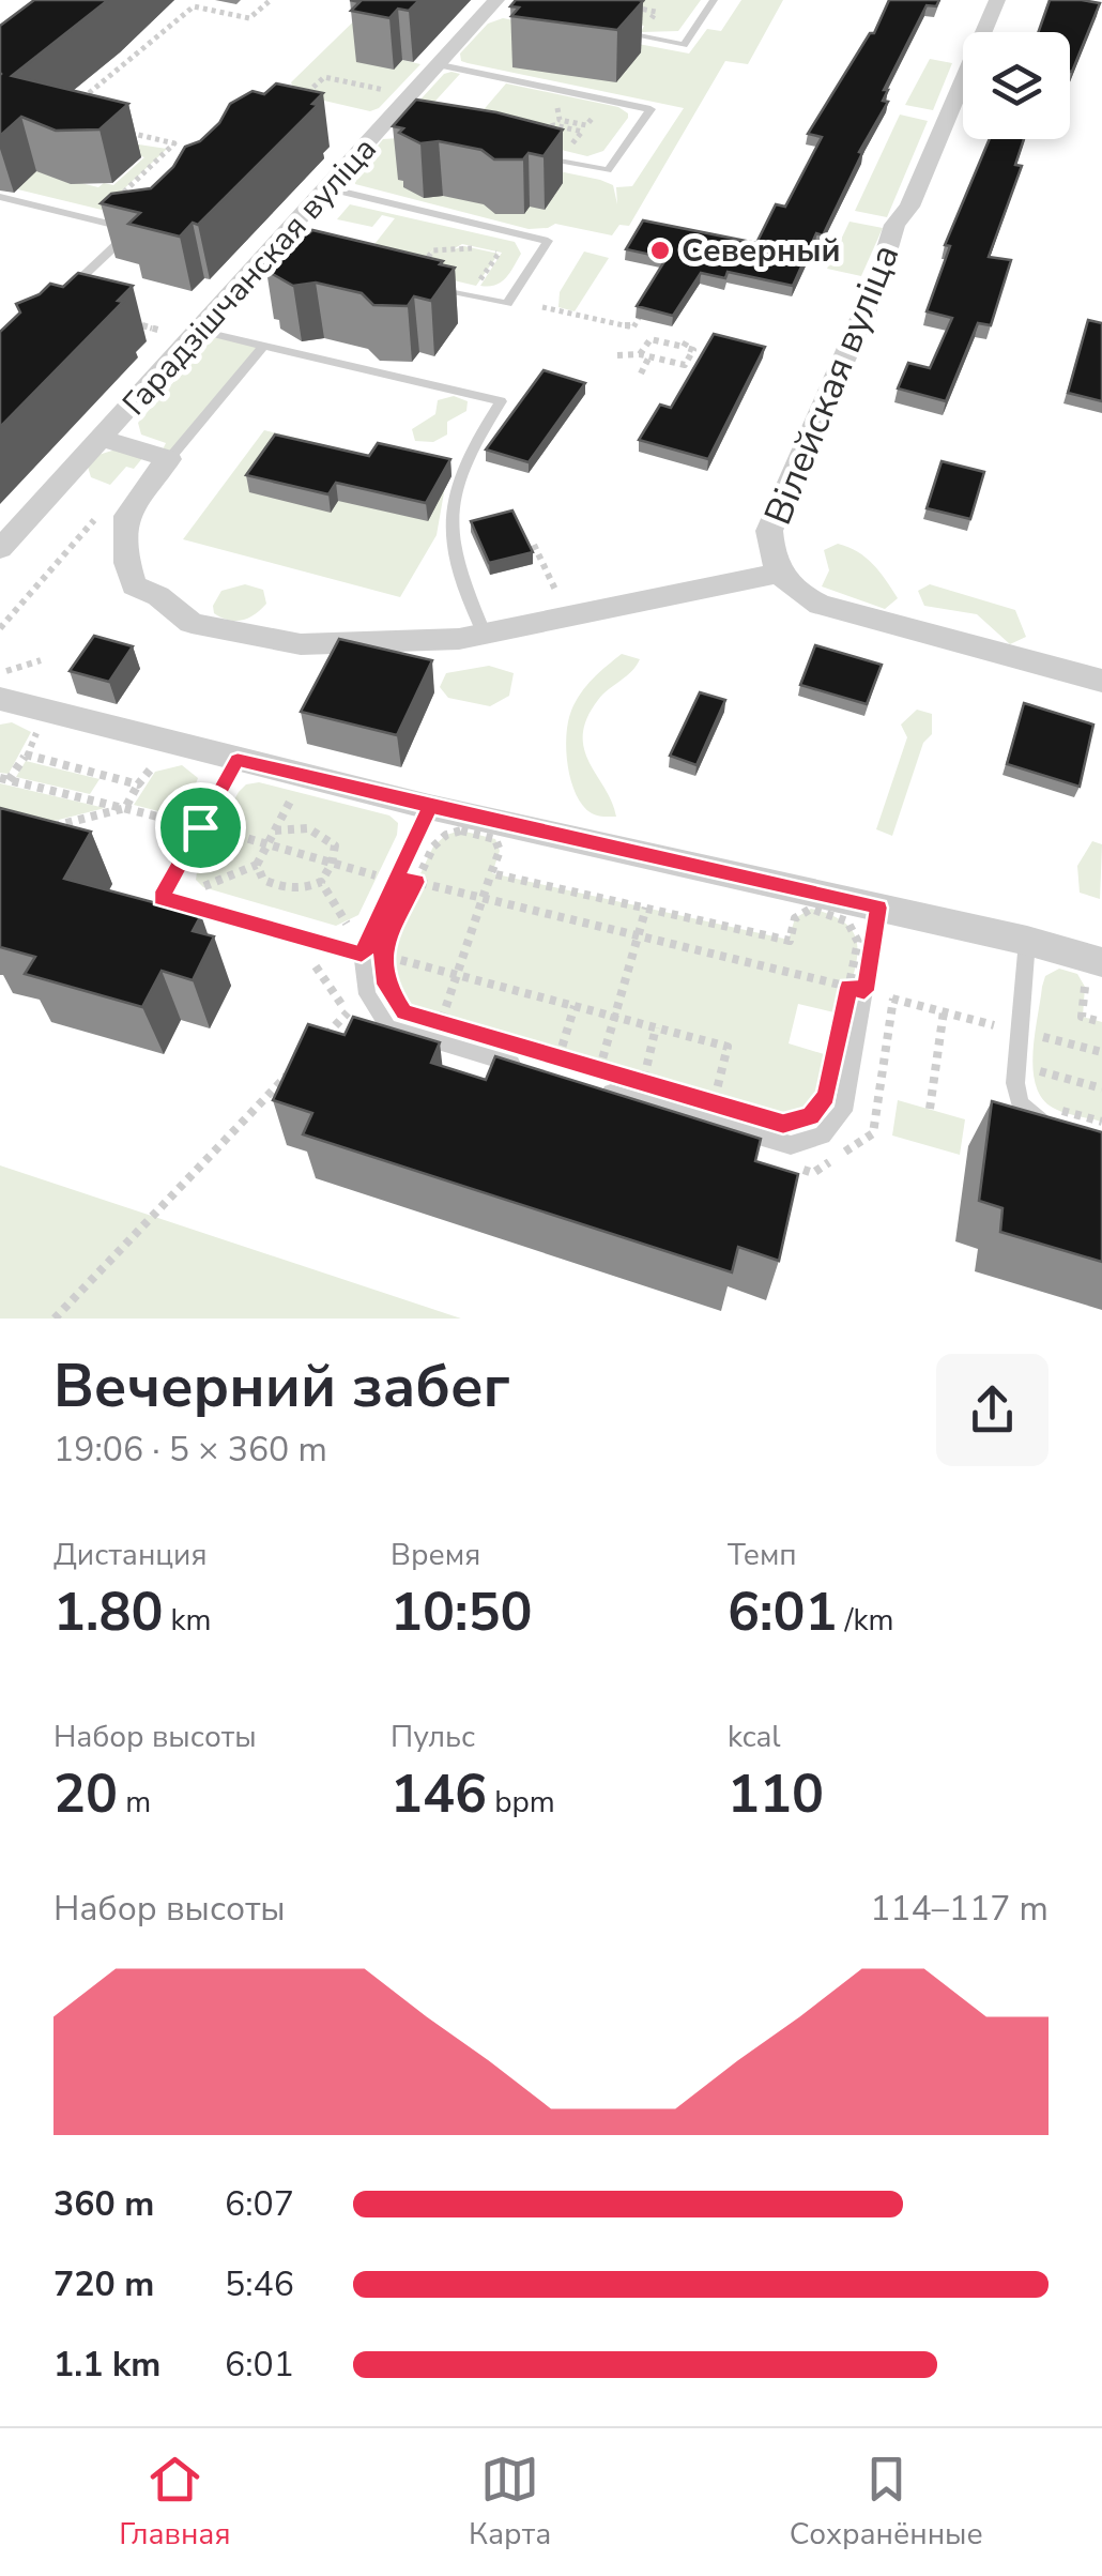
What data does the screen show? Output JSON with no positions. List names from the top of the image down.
{
  "streets": {
    "street": ["Гарадзішчанская вуліца", "Вілейская вуліца"]
  },
  "places": ["Северный"],
  "page": {
    "heading": ["Вечерний забег", "19:06 · 5 × 360 m"],
    "stats": [
      ["Дистанция", "1.80 km"],
      ["Время", "10:50"],
      ["Темп", "6:01 /km"],
      ["Набор высоты", "20 m"],
      ["Пульс", "146 bpm"],
      ["kcal", "110"]
    ],
    "chart": ["Набор высоты", "114–117 m"],
    "list": [
      {
        "name": "360 m",
        "note": "6:07"
      },
      {
        "name": "720 m",
        "note": "5:46"
      },
      {
        "name": "1.1 km",
        "note": "6:01"
      }
    ],
    "tabs": ["Главная", "Карта", "Сохранённые"]
  }
}
